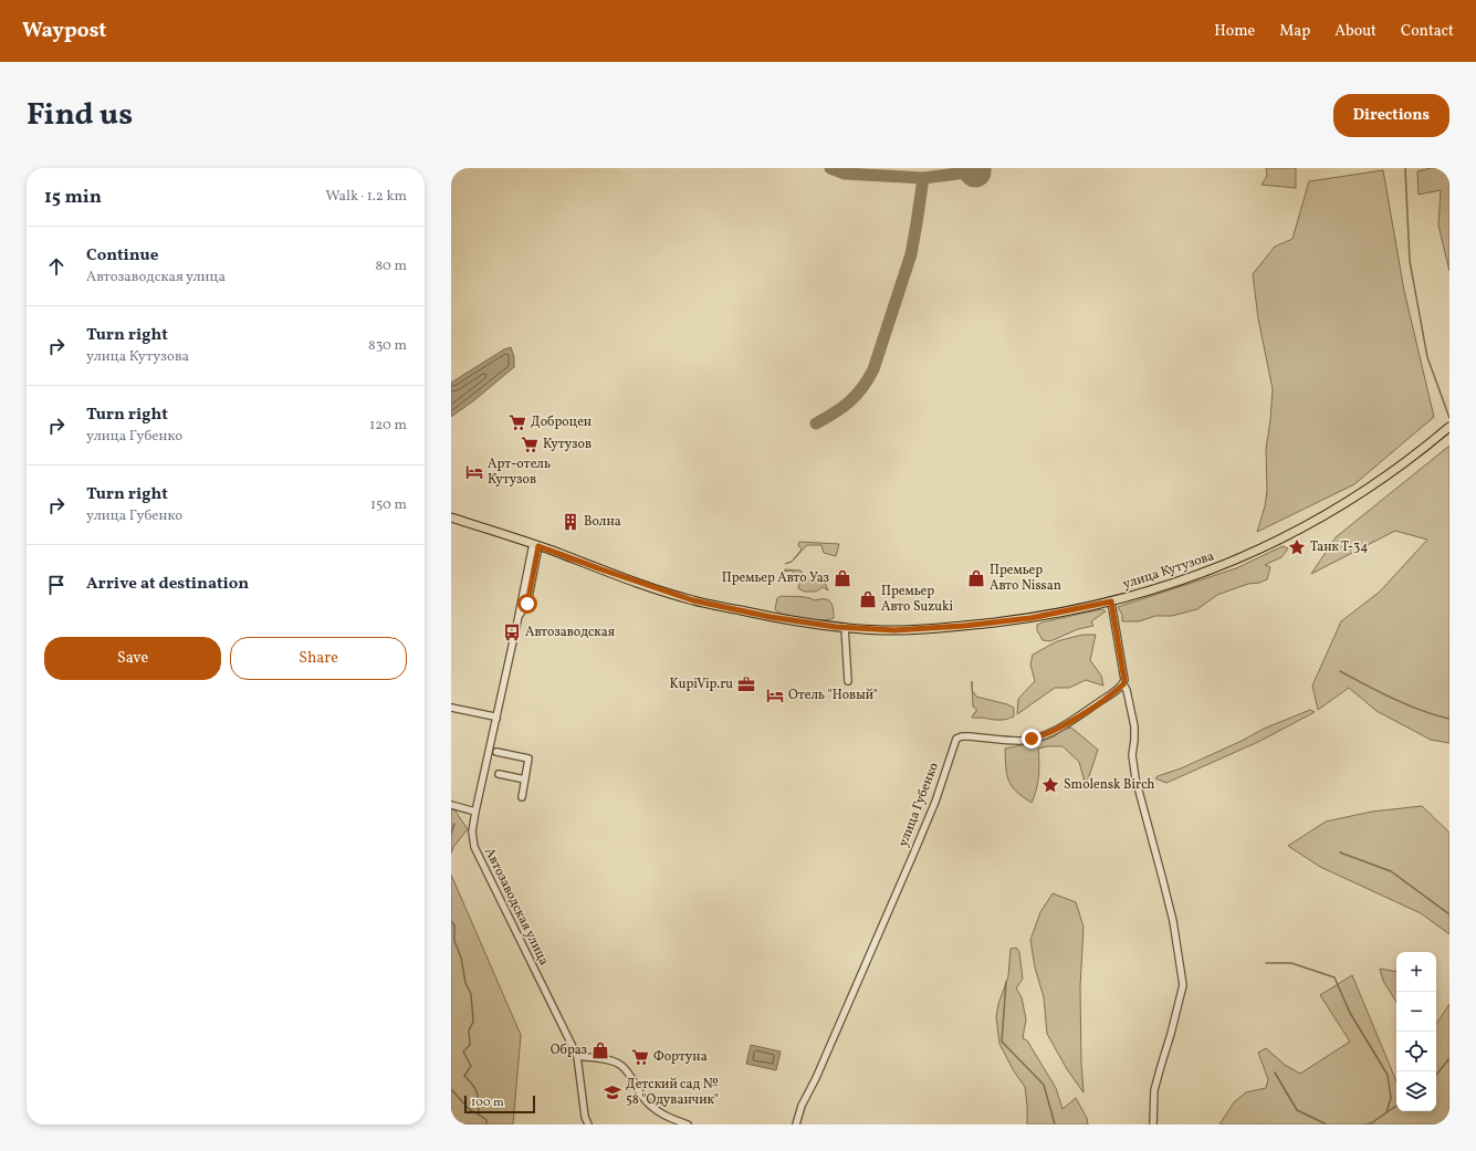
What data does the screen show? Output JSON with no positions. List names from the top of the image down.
{
  "streets": {
    "main road": ["улица Кутузова"],
    "street": ["улица Губенко", "Автозаводская улица"]
  },
  "crossings": [
    ["улица Кутузова", "Автозаводская улица"]
  ],
  "places": {
    "supermarket": ["Доброцен", "Кутузов", "Фортуна"],
    "hotel": ["Арт-отель Кутузов", "Отель \"Новый\""],
    "building": ["Волна"],
    "place": ["Танк Т-34", "Smolensk Birch"],
    "shop": [
      "Премьер Авто Уаз",
      "Премьер Авто Nissan",
      "Премьер Авто Suzuki",
      "Образ"
    ],
    "bus stop": ["Автозаводская"],
    "office": ["KupiVip.ru"],
    "school or university": ["Детский сад № 58 \"Одуванчик\""]
  },
  "scale_bar": "100 m",
  "page": {
    "header": "Waypost",
    "nav": [
      "Home",
      "Map",
      "About",
      "Contact"
    ],
    "title": "Find us",
    "buttons": [
      "Directions",
      ["Save", "Share"]
    ],
    "heading": ["15 min", "Walk · 1.2 km"],
    "list": [
      ["Continue", "Автозаводская улица", "80 m"],
      ["Turn right", "улица Кутузова", "830 m"],
      ["Turn right", "улица Губенко", "120 m"],
      ["Turn right", "улица Губенко", "150 m"],
      "Arrive at destination"
    ],
    "map_buttons": ["+", "−"],
    "scale": "100 m"
  }
}
